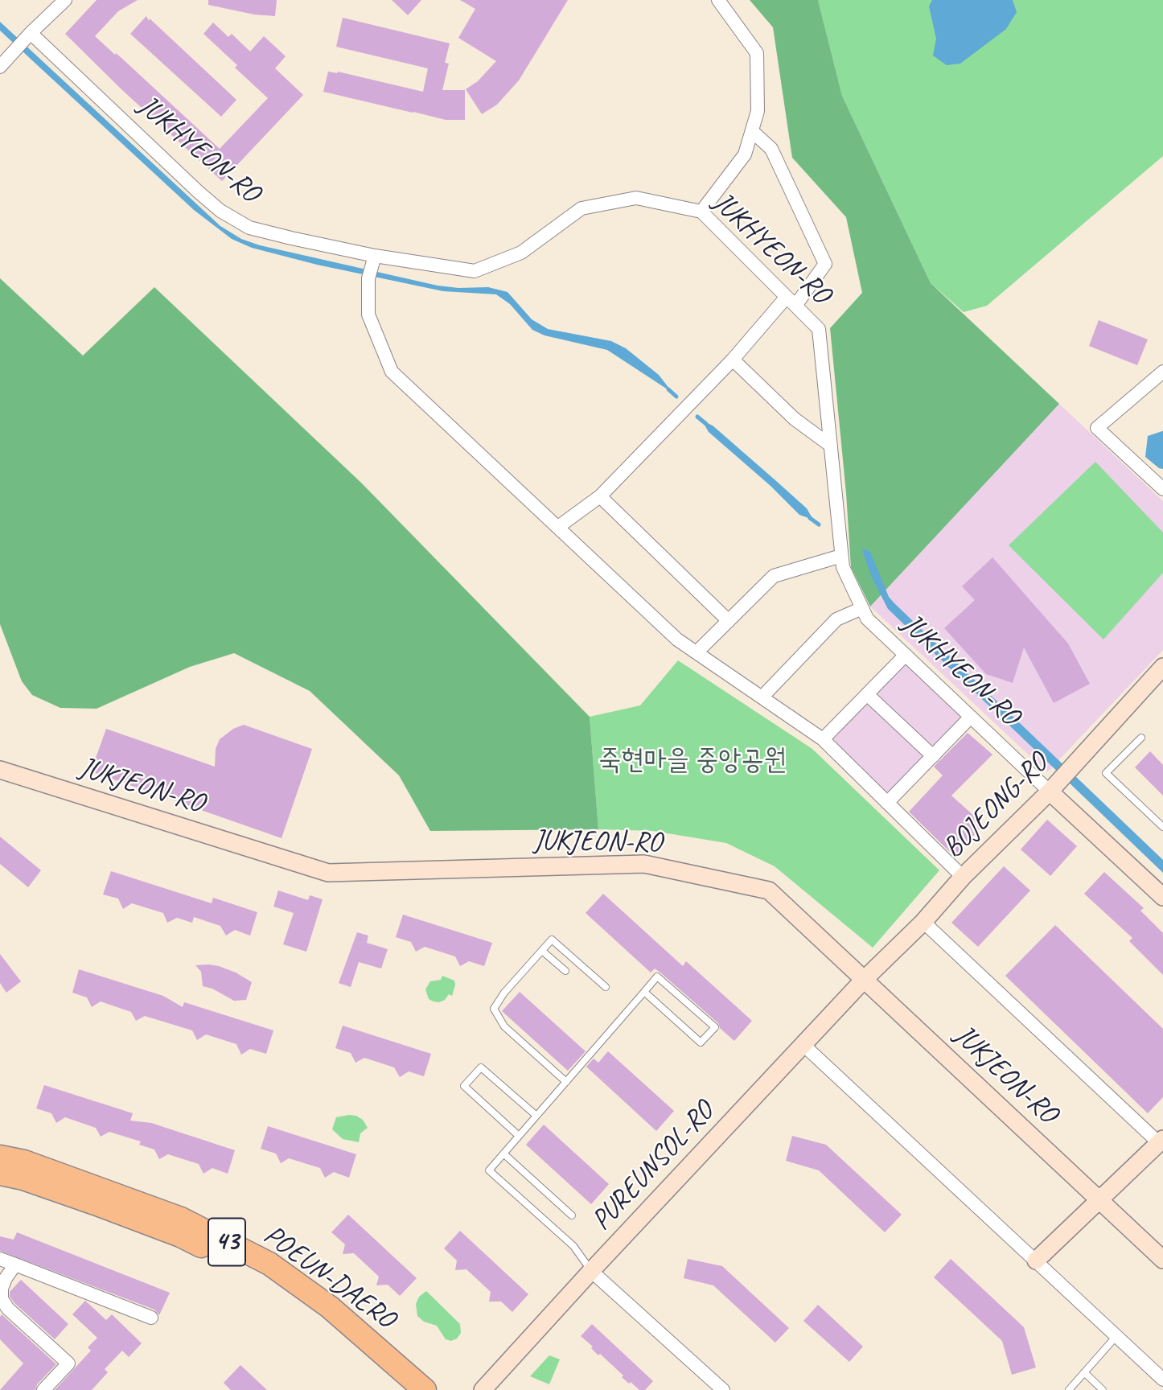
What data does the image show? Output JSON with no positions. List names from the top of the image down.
{
  "streets": {
    "highway": ["43", "POEUN-DAERO"],
    "street": [
      "JUKHYEON-RO",
      "JUKJEON-RO",
      "BOJEONG-RO",
      "PUREUNSOL-RO"
    ]
  },
  "crossings": [
    ["JUKHYEON-RO", "BOJEONG-RO"],
    ["JUKJEON-RO", "BOJEONG-RO"],
    ["JUKJEON-RO", "PUREUNSOL-RO"],
    ["BOJEONG-RO", "PUREUNSOL-RO"]
  ],
  "parks": ["죽현마을 중앙공원"]
}
